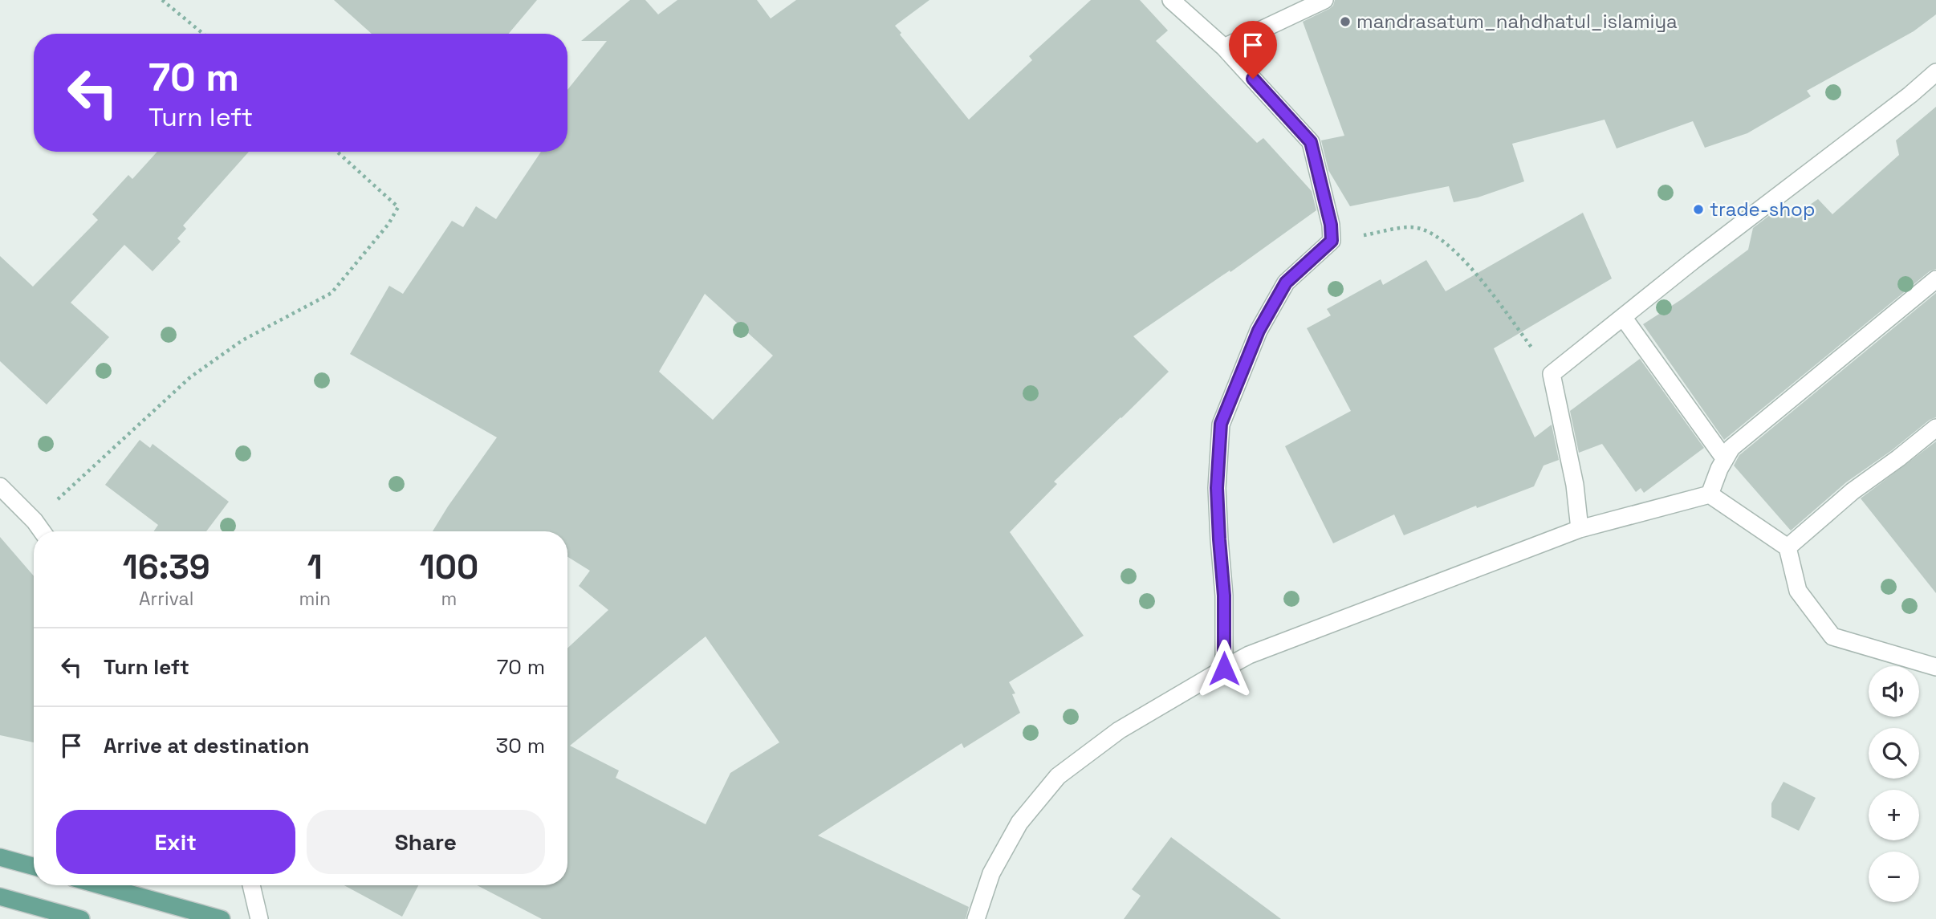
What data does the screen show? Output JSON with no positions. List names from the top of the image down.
{
  "places": ["mandrasatum_nahdhatul_islamiya", "trade-shop"],
  "page": {
    "turn": ["70 m", "Turn left"],
    "eta": [
      "16:39",
      "Arrival",
      "1",
      "min",
      "100",
      "m"
    ],
    "list": [
      {
        "name": "Turn left",
        "value": "70 m"
      },
      {
        "name": "Arrive at destination",
        "value": "30 m"
      }
    ],
    "map_buttons": ["+", "−"],
    "buttons": ["Exit", "Share"]
  }
}
